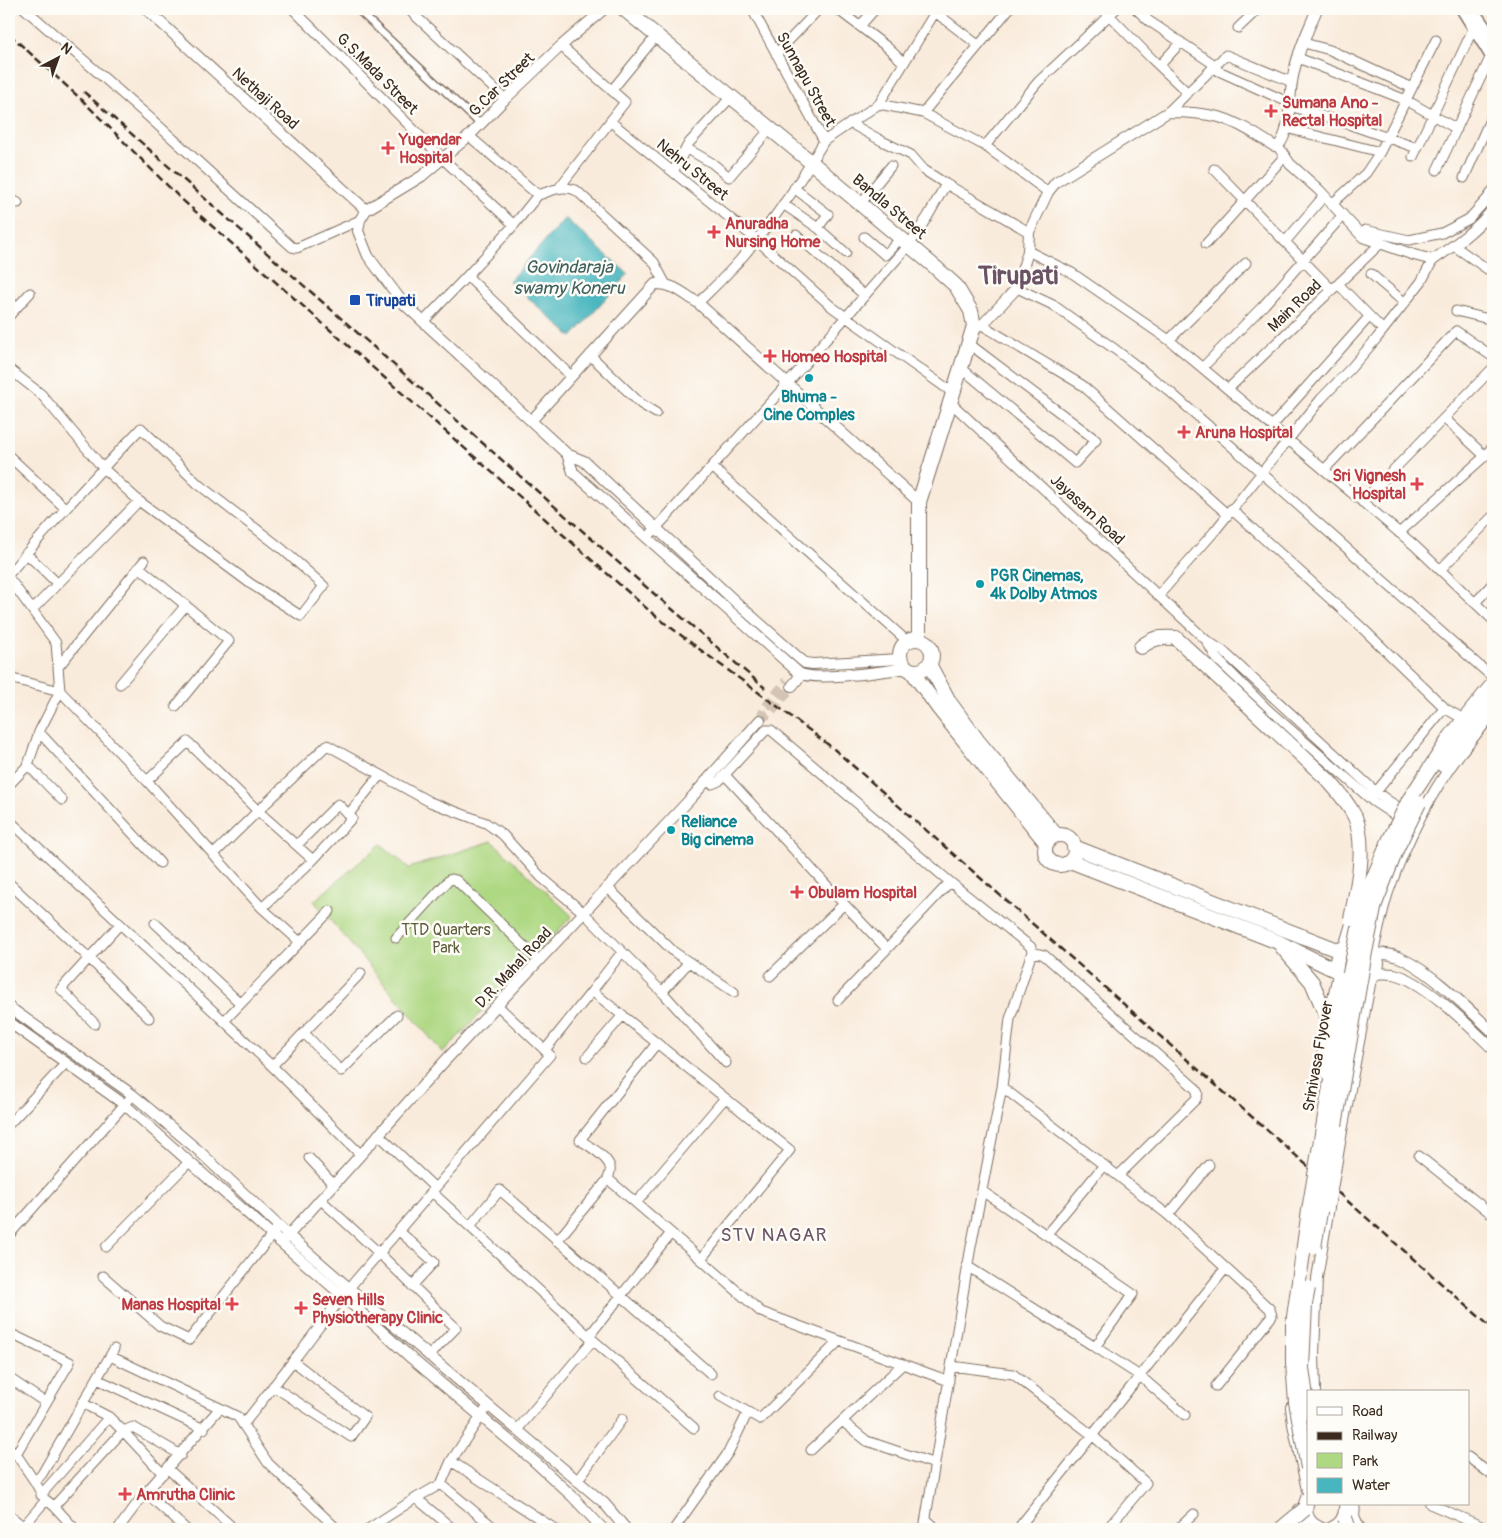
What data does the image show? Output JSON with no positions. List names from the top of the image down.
{
  "streets": {
    "main road": ["Bandla Street", "Srinivasa Flyover"],
    "street": [
      "G.S.Mada Street",
      "Sunnapu Street",
      "G.Car Street",
      "Nethaji Road",
      "Nehru Street",
      "Main Road",
      "Jayasam Road",
      "D.R. Mahal Road"
    ]
  },
  "crossings": [
    ["G.S.Mada Street", "G.Car Street"],
    ["Sunnapu Street", "Nehru Street"],
    ["Sunnapu Street", "Bandla Street"],
    ["G.Car Street", "Nethaji Road"],
    ["Nehru Street", "Jayasam Road"]
  ],
  "districts": ["Tirupati", "STV NAGAR"],
  "water": ["Govindaraja swamy Koneru"],
  "parks": ["TTD Quarters Park"],
  "places": {
    "health": [
      "Sumana Ano - Rectal Hospital",
      "Yugendar Hospital",
      "Anuradha Nursing Home",
      "Homeo Hospital",
      "Aruna Hospital",
      "Sri Vignesh Hospital",
      "Obulam Hospital",
      "Manas Hospital",
      "Seven Hills Physiotherapy Clinic",
      "Amrutha Clinic"
    ],
    "transit": ["Tirupati"],
    "other": ["Bhuma - Cine Comples", "PGR Cinemas, 4k Dolby Atmos", "Reliance Big cinema"]
  },
  "legend": [
    "Road",
    "Railway",
    "Park",
    "Water"
  ],
  "north": "top right"
}
